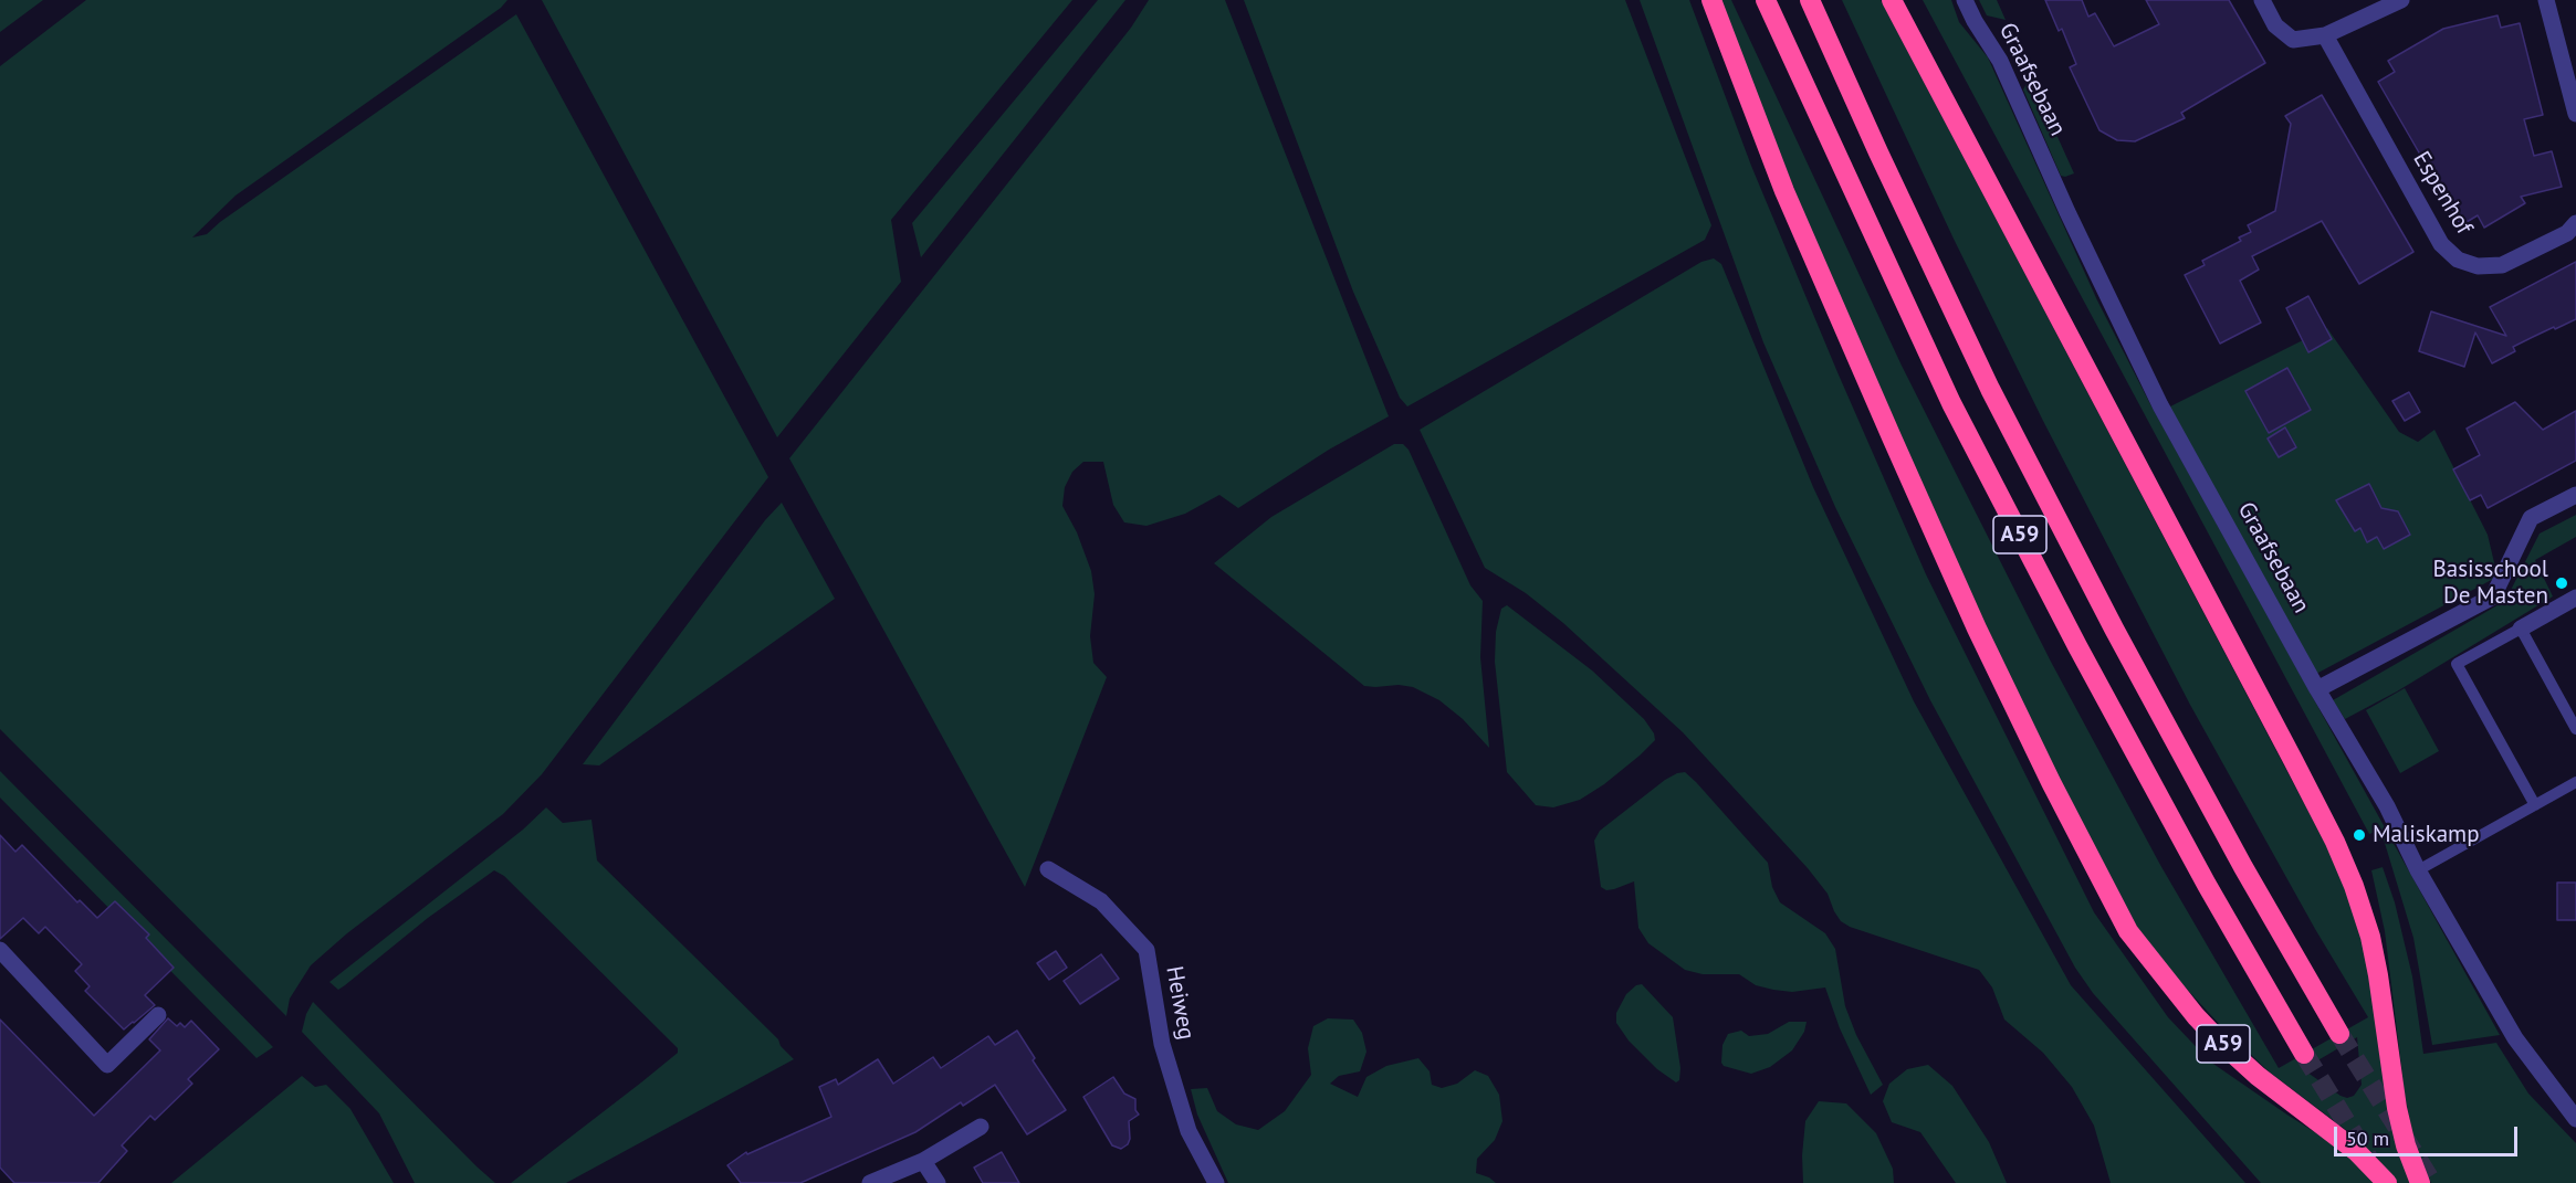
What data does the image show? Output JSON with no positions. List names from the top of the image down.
{
  "streets": {
    "highway": ["A59"],
    "street": ["Graafsebaan", "Espenhof", "Heiweg"]
  },
  "places": ["Basisschool De Masten", "Maliskamp"],
  "scale_bar": "50 m"
}
